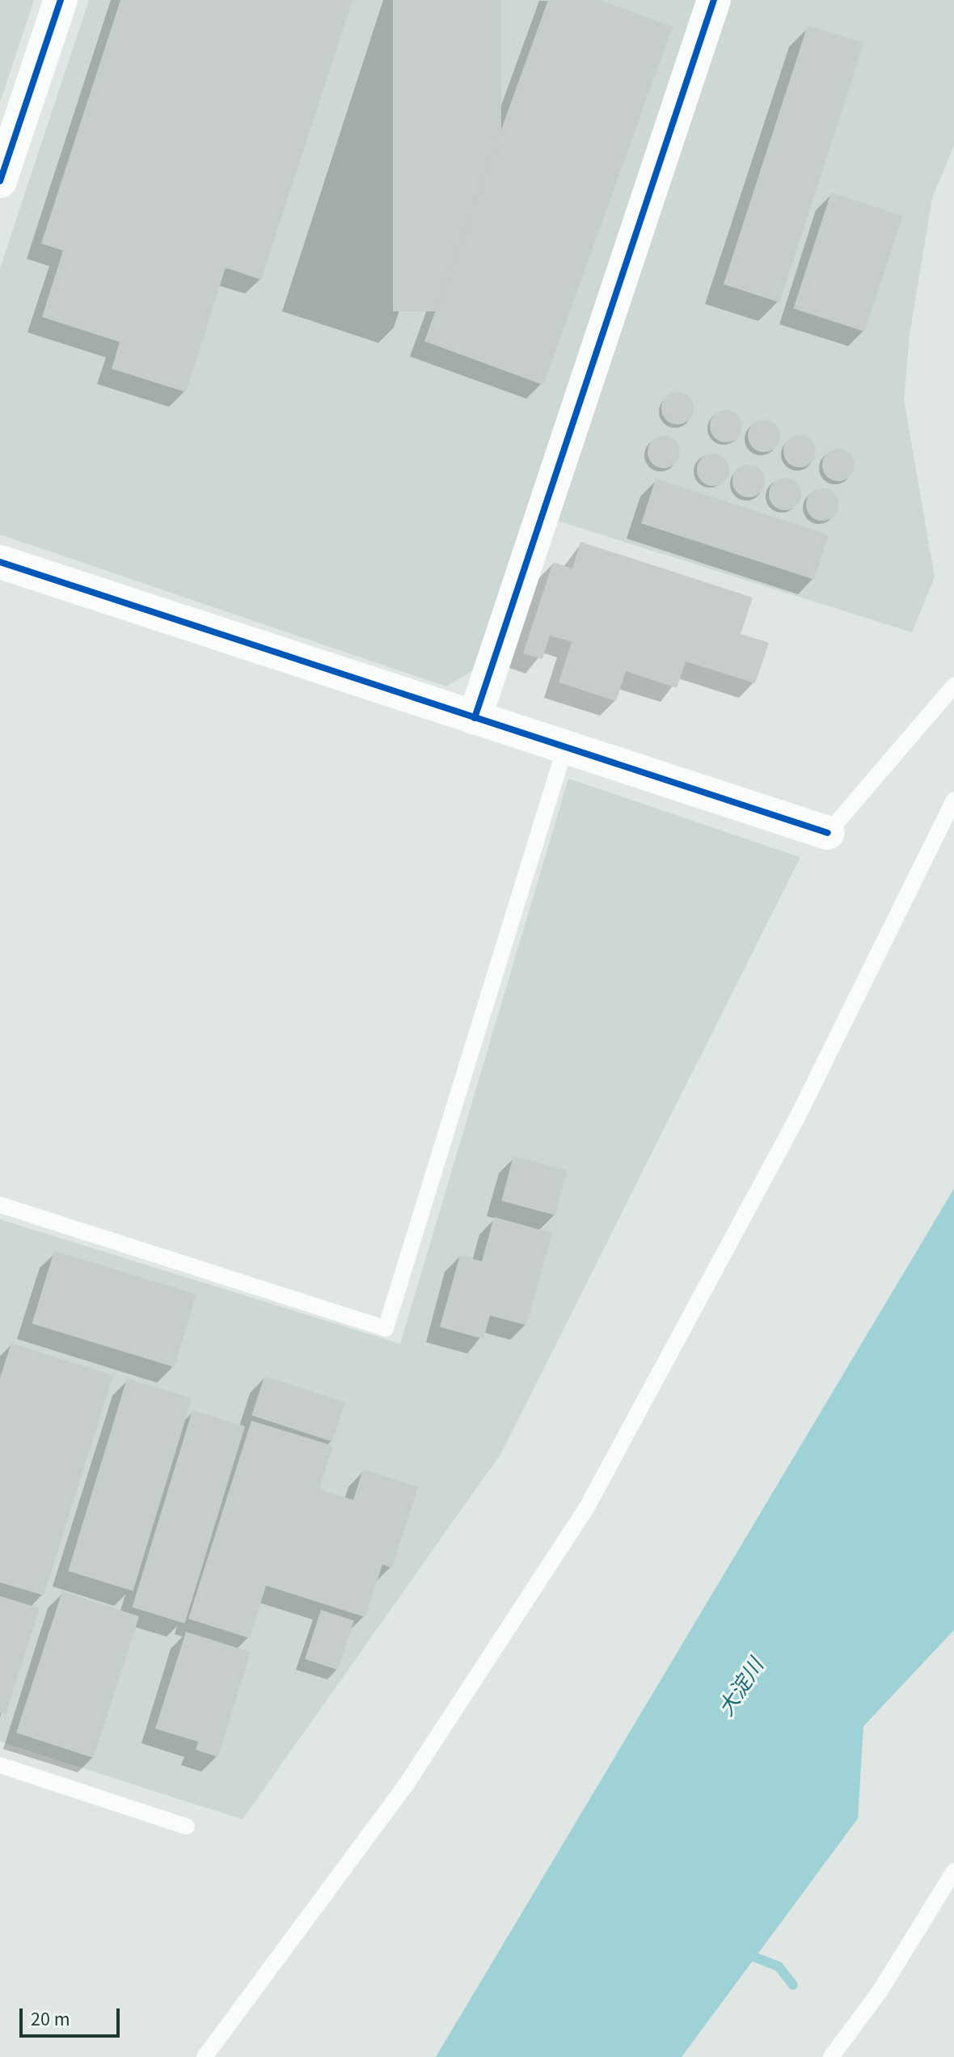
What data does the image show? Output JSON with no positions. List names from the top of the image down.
{
  "water": ["大淀川"],
  "scale_bar": "20 m"
}
